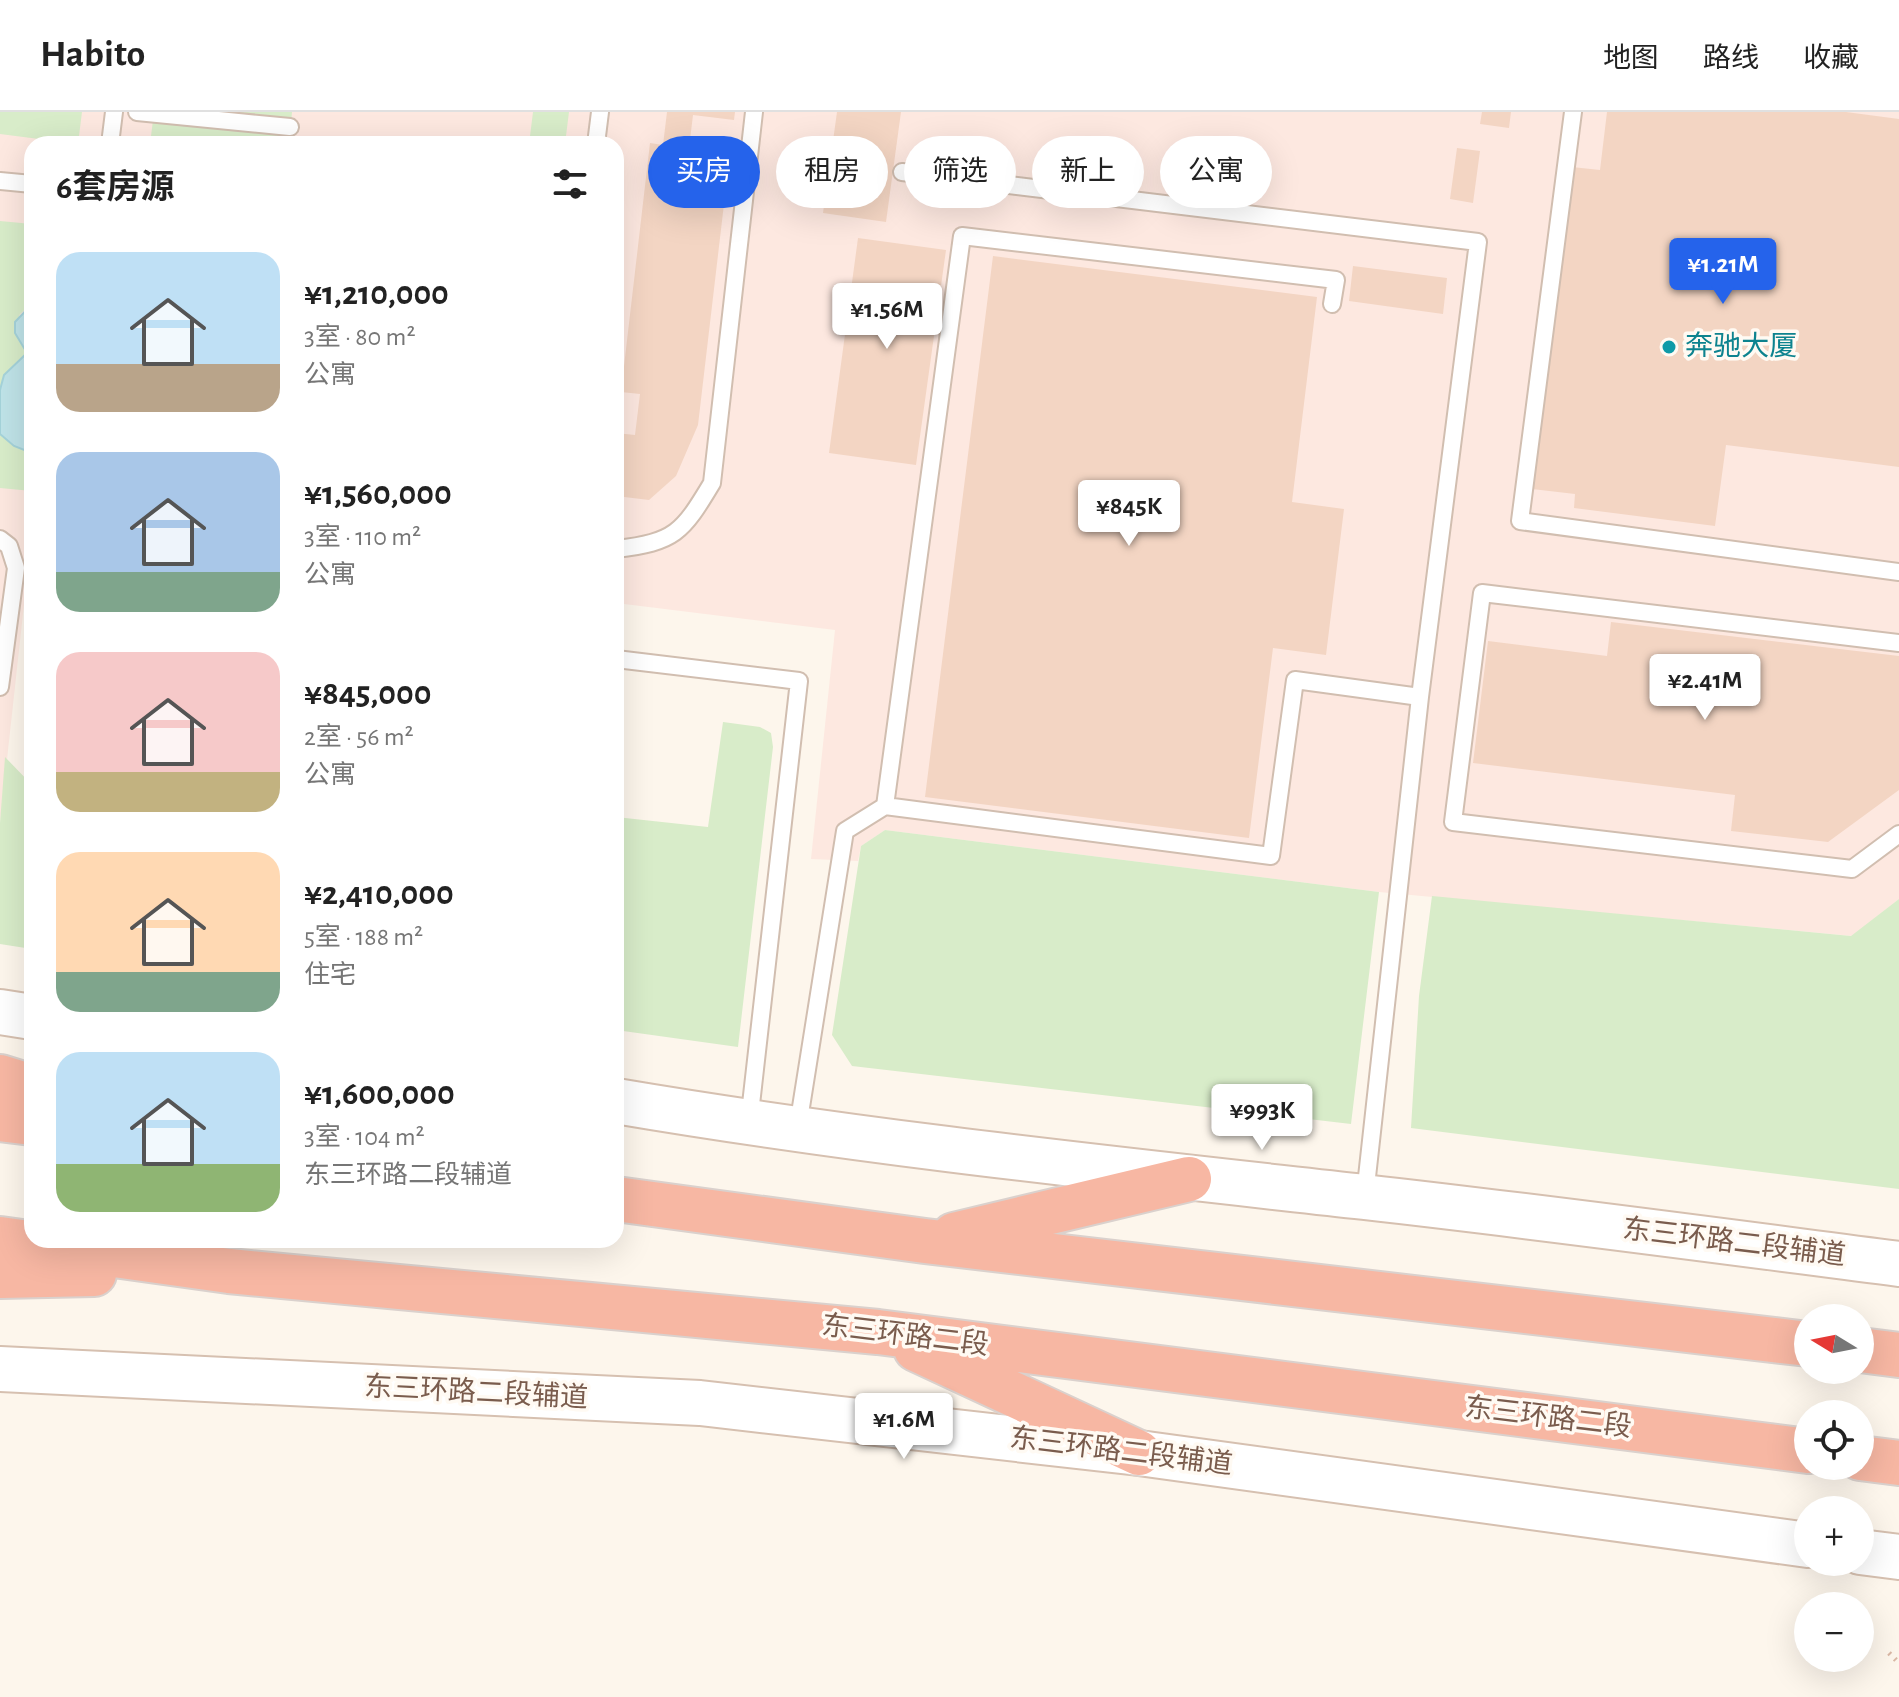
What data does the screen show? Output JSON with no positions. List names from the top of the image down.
{
  "streets": {
    "highway": ["东三环路二段"],
    "main road": ["东三环路二段辅道"]
  },
  "places": ["奔驰大厦"],
  "north": "left",
  "page": {
    "header": "Habito",
    "nav": ["地图", "路线", "收藏"],
    "chip": [
      "买房",
      "租房",
      "筛选",
      "新上",
      "公寓"
    ],
    "heading": "6套房源",
    "list": [
      {
        "name": "¥1,210,000",
        "note": "3室 · 80 m² · 公寓"
      },
      {
        "name": "¥1,560,000",
        "note": "3室 · 110 m² · 公寓"
      },
      {
        "name": "¥845,000",
        "note": "2室 · 56 m² · 公寓"
      },
      {
        "name": "¥2,410,000",
        "note": "5室 · 188 m² · 住宅"
      },
      {
        "name": "¥1,600,000",
        "note": "3室 · 104 m² · 东三环路二段辅道"
      }
    ],
    "price": [
      "¥1.21M",
      "¥1.56M",
      "¥845K",
      "¥2.41M",
      "¥993K",
      "¥1.6M"
    ],
    "map_buttons": ["+", "−"]
  }
}
